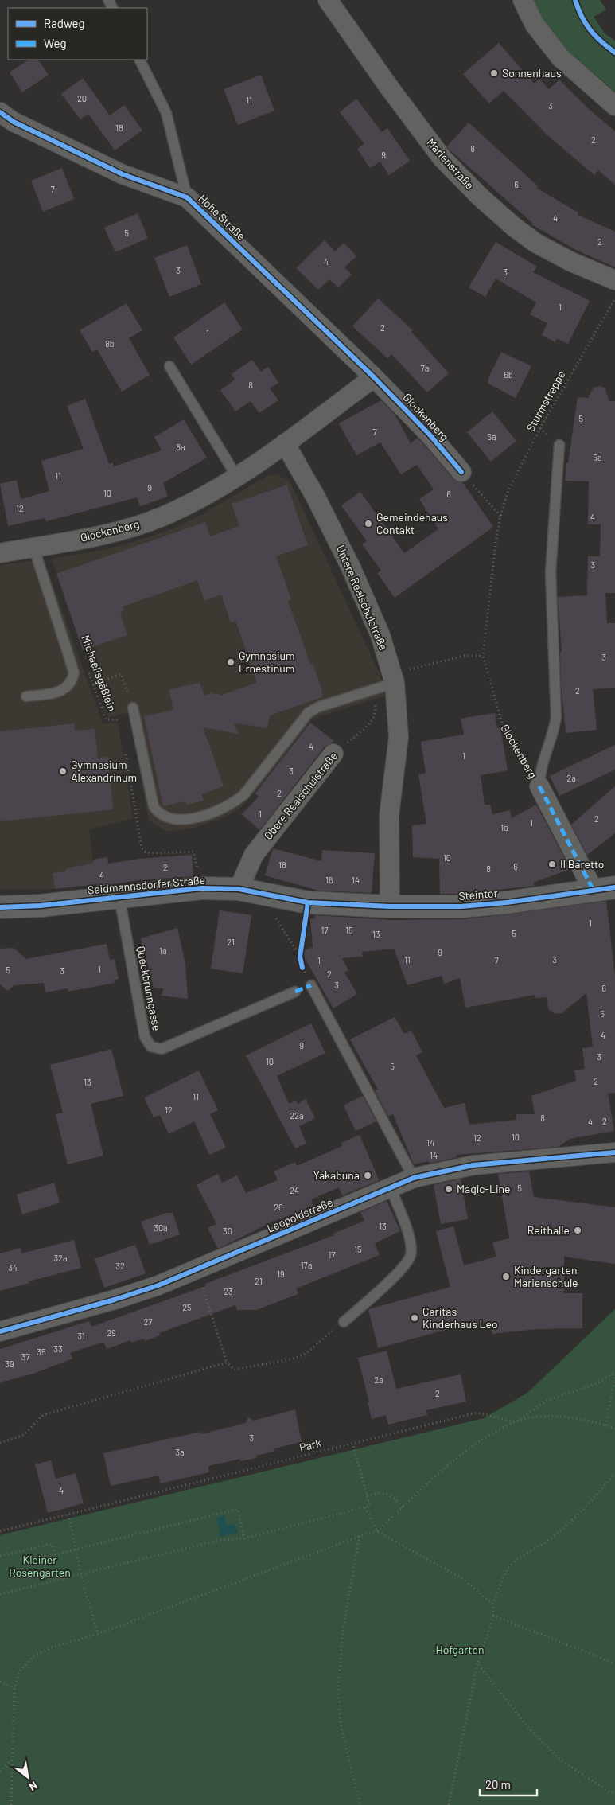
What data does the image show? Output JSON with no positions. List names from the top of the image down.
{
  "streets": {
    "street": [
      "Marienstraße",
      "Hohe Straße",
      "Glockenberg",
      "Untere Realschulstraße",
      "Obere Realschulstraße",
      "Seidmannsdorfer Straße",
      "Steintor",
      "Leopoldstraße"
    ],
    "lane": ["Queckbrunngasse"],
    "path": ["Sturmstreppe", "Michaelisgäßlein", "Park"]
  },
  "crossings": [
    ["Hohe Straße", "Glockenberg"],
    ["Sturmstreppe", "Glockenberg"],
    ["Glockenberg", "Untere Realschulstraße"],
    ["Glockenberg", "Steintor"],
    ["Untere Realschulstraße", "Steintor"],
    ["Obere Realschulstraße", "Seidmannsdorfer Straße"],
    ["Seidmannsdorfer Straße", "Steintor"],
    ["Seidmannsdorfer Straße", "Queckbrunngasse"]
  ],
  "parks": ["Kleiner Rosengarten", "Hofgarten"],
  "places": [
    "Sonnenhaus",
    "Gemeindehaus Contakt",
    "Gymnasium Ernestinum",
    "Gymnasium Alexandrinum",
    "Il Baretto",
    "Yakabuna",
    "Magic-Line",
    "Reithalle",
    "Kindergarten Marienschule",
    "Caritas Kinderhaus Leo"
  ],
  "house_numbers": [
    "20",
    "11",
    "3",
    "18",
    "2",
    "8",
    "9",
    "6",
    "7",
    "4",
    "5",
    "2",
    "4",
    "3",
    "3",
    "1",
    "2",
    "1",
    "8b",
    "7a",
    "6b",
    "8",
    "5",
    "7",
    "6a",
    "8a",
    "5a",
    "11",
    "9",
    "10",
    "6",
    "12",
    "4",
    "3",
    "3",
    "2",
    "4",
    "1",
    "3",
    "2a",
    "2",
    "1",
    "2",
    "1",
    "1a",
    "10",
    "18",
    "6",
    "2",
    "8",
    "4",
    "16",
    "14",
    "1",
    "17",
    "15",
    "5",
    "13",
    "21",
    "1a",
    "9",
    "11",
    "3",
    "1",
    "7",
    "1",
    "5",
    "3",
    "2",
    "3",
    "6",
    "5",
    "4",
    "9",
    "3",
    "10",
    "5",
    "2",
    "13",
    "11",
    "12",
    "22a",
    "8",
    "2",
    "4",
    "10",
    "12",
    "14",
    "14",
    "5",
    "24",
    "26",
    "13",
    "30a",
    "30",
    "15",
    "17",
    "32a",
    "17a",
    "32",
    "34",
    "19",
    "21",
    "23",
    "25",
    "27",
    "29",
    "31",
    "33",
    "35",
    "37",
    "39",
    "2a",
    "2",
    "3",
    "3a",
    "4"
  ],
  "legend": ["Radweg", "Weg"],
  "scale_bar": "20 m",
  "north": "bottom right"
}
